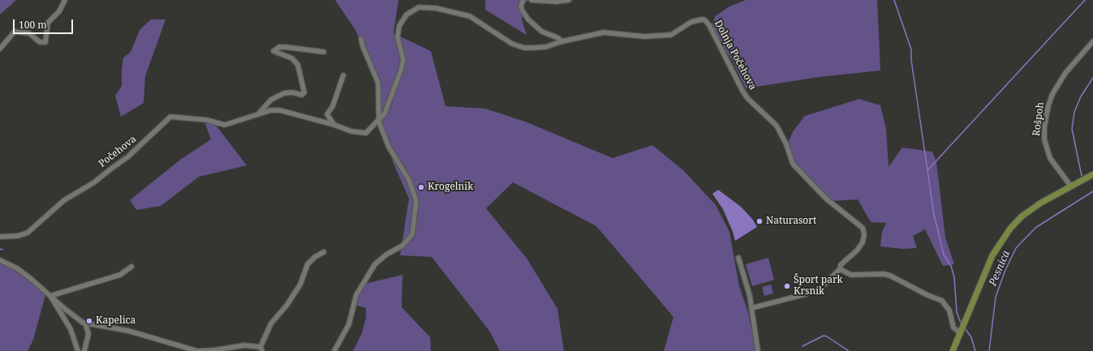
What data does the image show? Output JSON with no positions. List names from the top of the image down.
{
  "streets": {
    "street": ["Dolnja Počehova", "Rošpoh", "Počehova"]
  },
  "crossings": [
    ["Dolnja Počehova", "Počehova"]
  ],
  "water": ["Pesnica"],
  "places": [
    "Krogelnik",
    "Naturasort",
    "Šport park Krsnik",
    "Kapelica"
  ],
  "scale_bar": "100 m"
}
